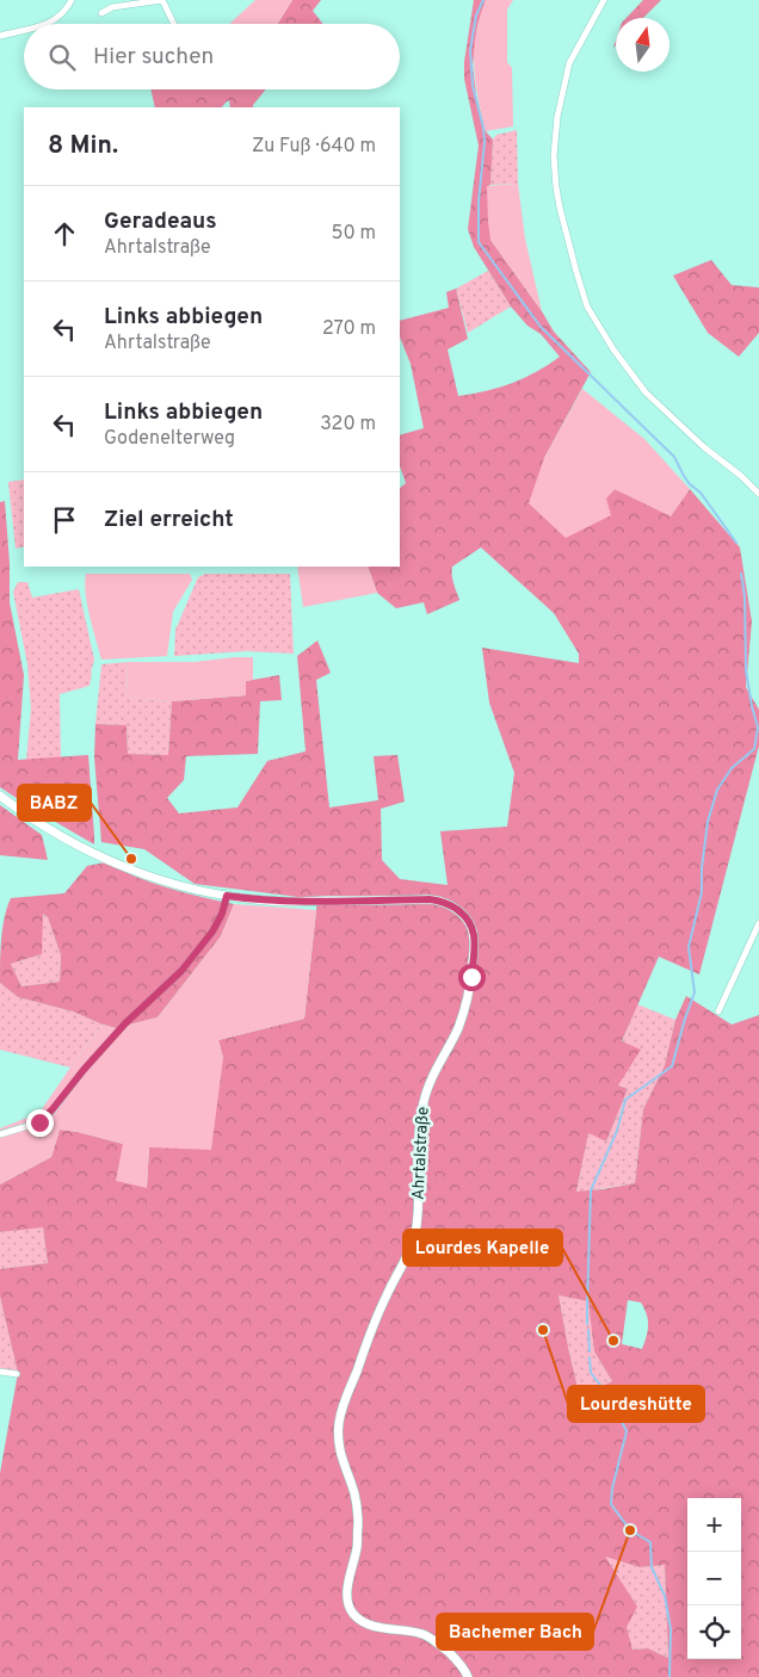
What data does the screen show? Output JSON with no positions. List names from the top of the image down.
{
  "streets": {
    "main road": ["Ahrtalstraße"]
  },
  "places": [
    "BABZ",
    "Lourdeshütte",
    "Lourdes Kapelle",
    "Bachemer Bach"
  ],
  "north": "top",
  "page": {
    "search": "Hier suchen",
    "heading": ["8 Min.", "Zu Fuß · 640 m"],
    "list": [
      ["Geradeaus", "Ahrtalstraße", "50 m"],
      ["Links abbiegen", "Ahrtalstraße", "270 m"],
      ["Links abbiegen", "Godenelterweg", "320 m"],
      "Ziel erreicht"
    ],
    "map_buttons": ["+", "−"]
  }
}
